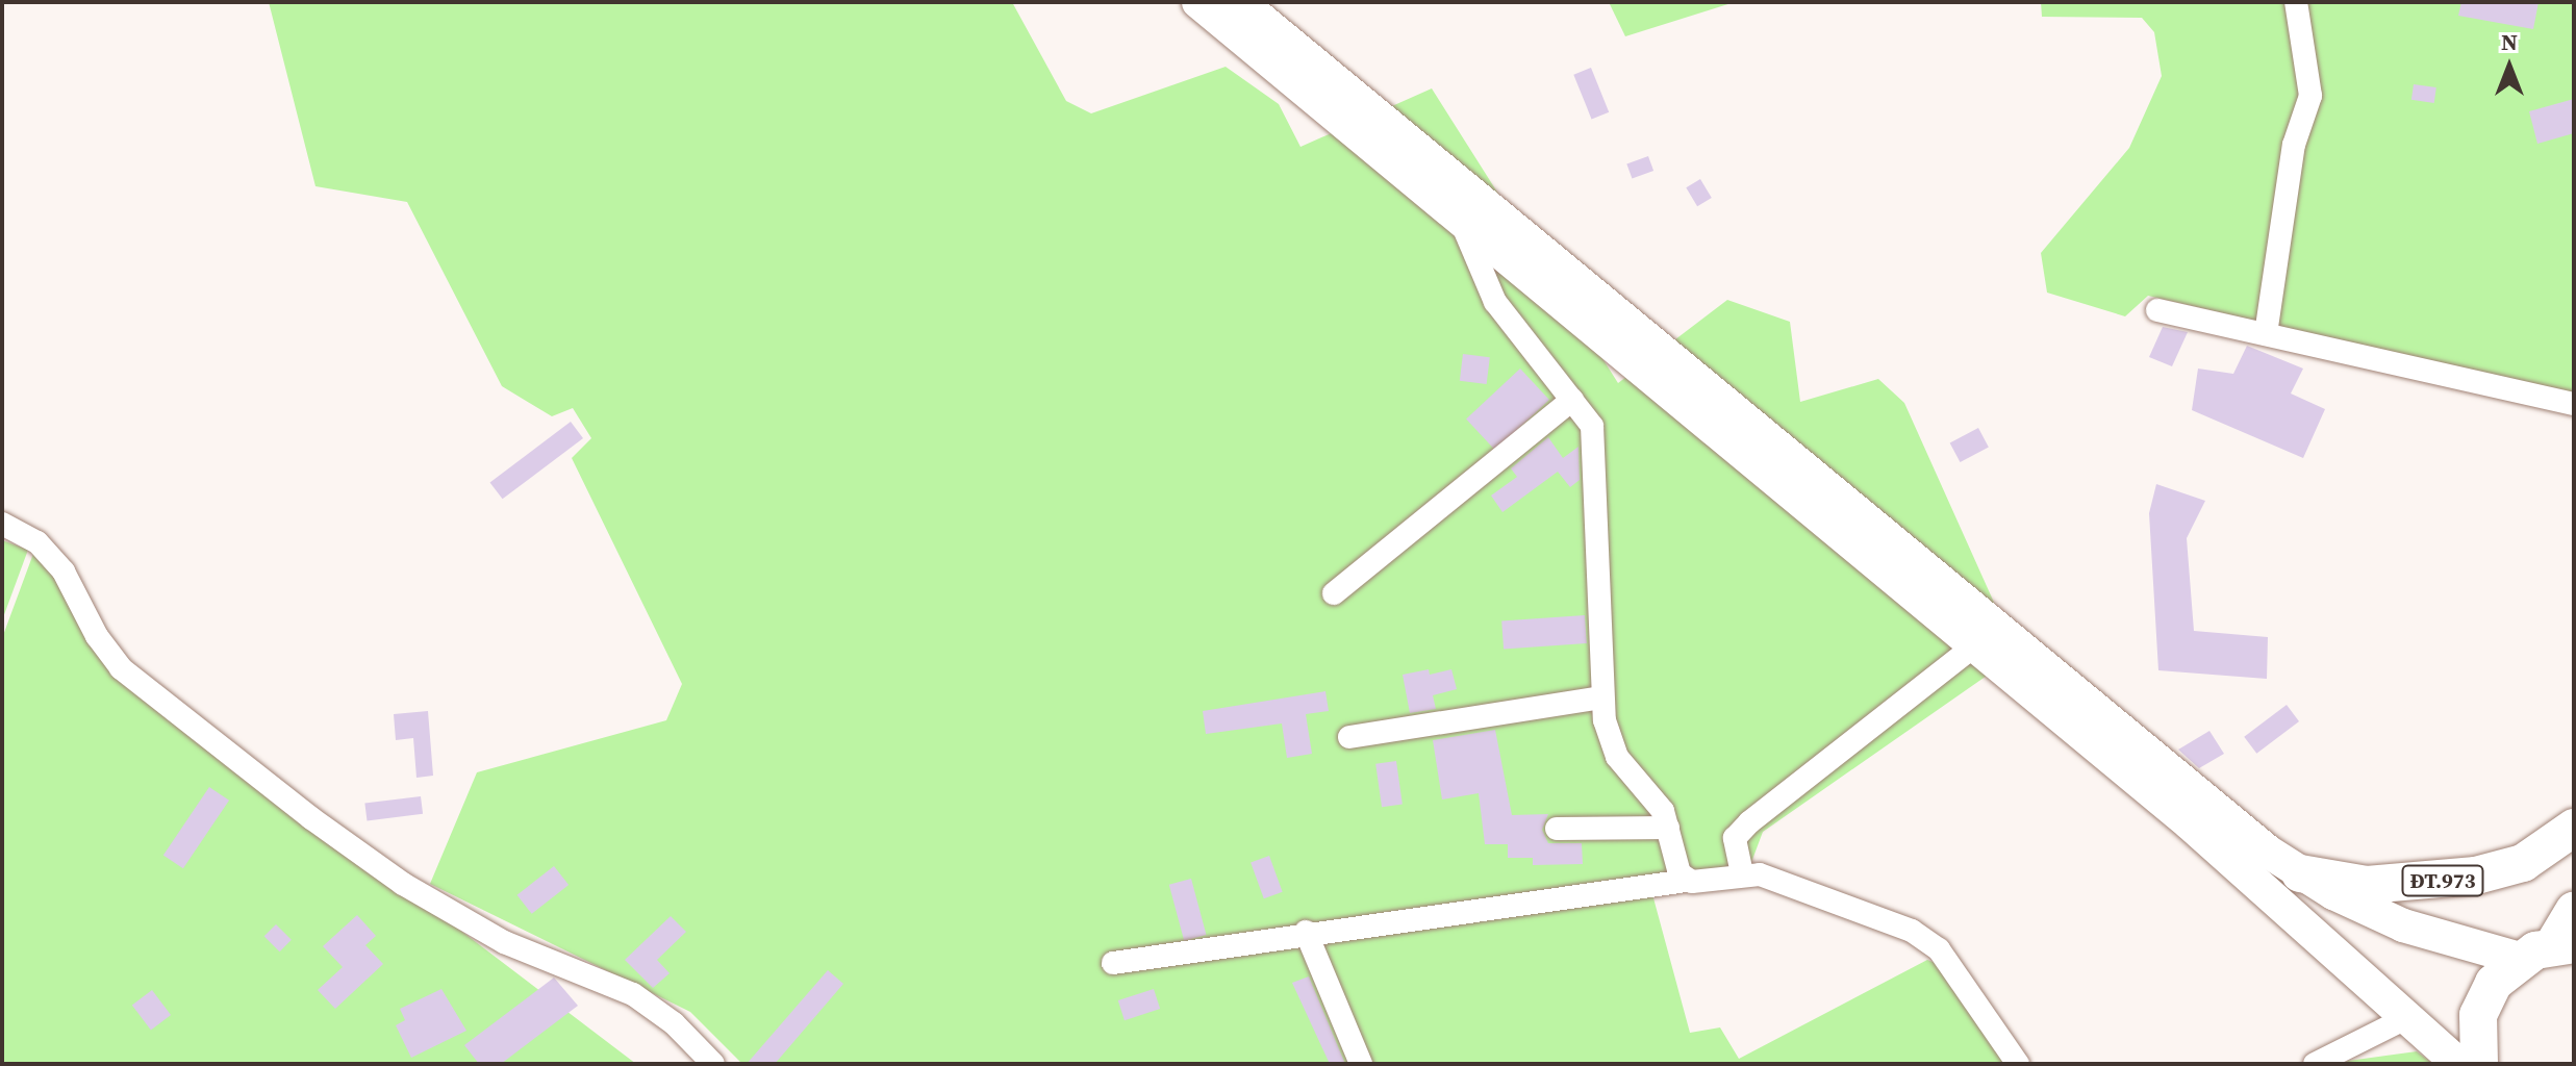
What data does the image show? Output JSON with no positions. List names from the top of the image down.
{
  "streets": {
    "main road": ["ĐT.973"]
  },
  "north": "top"
}
